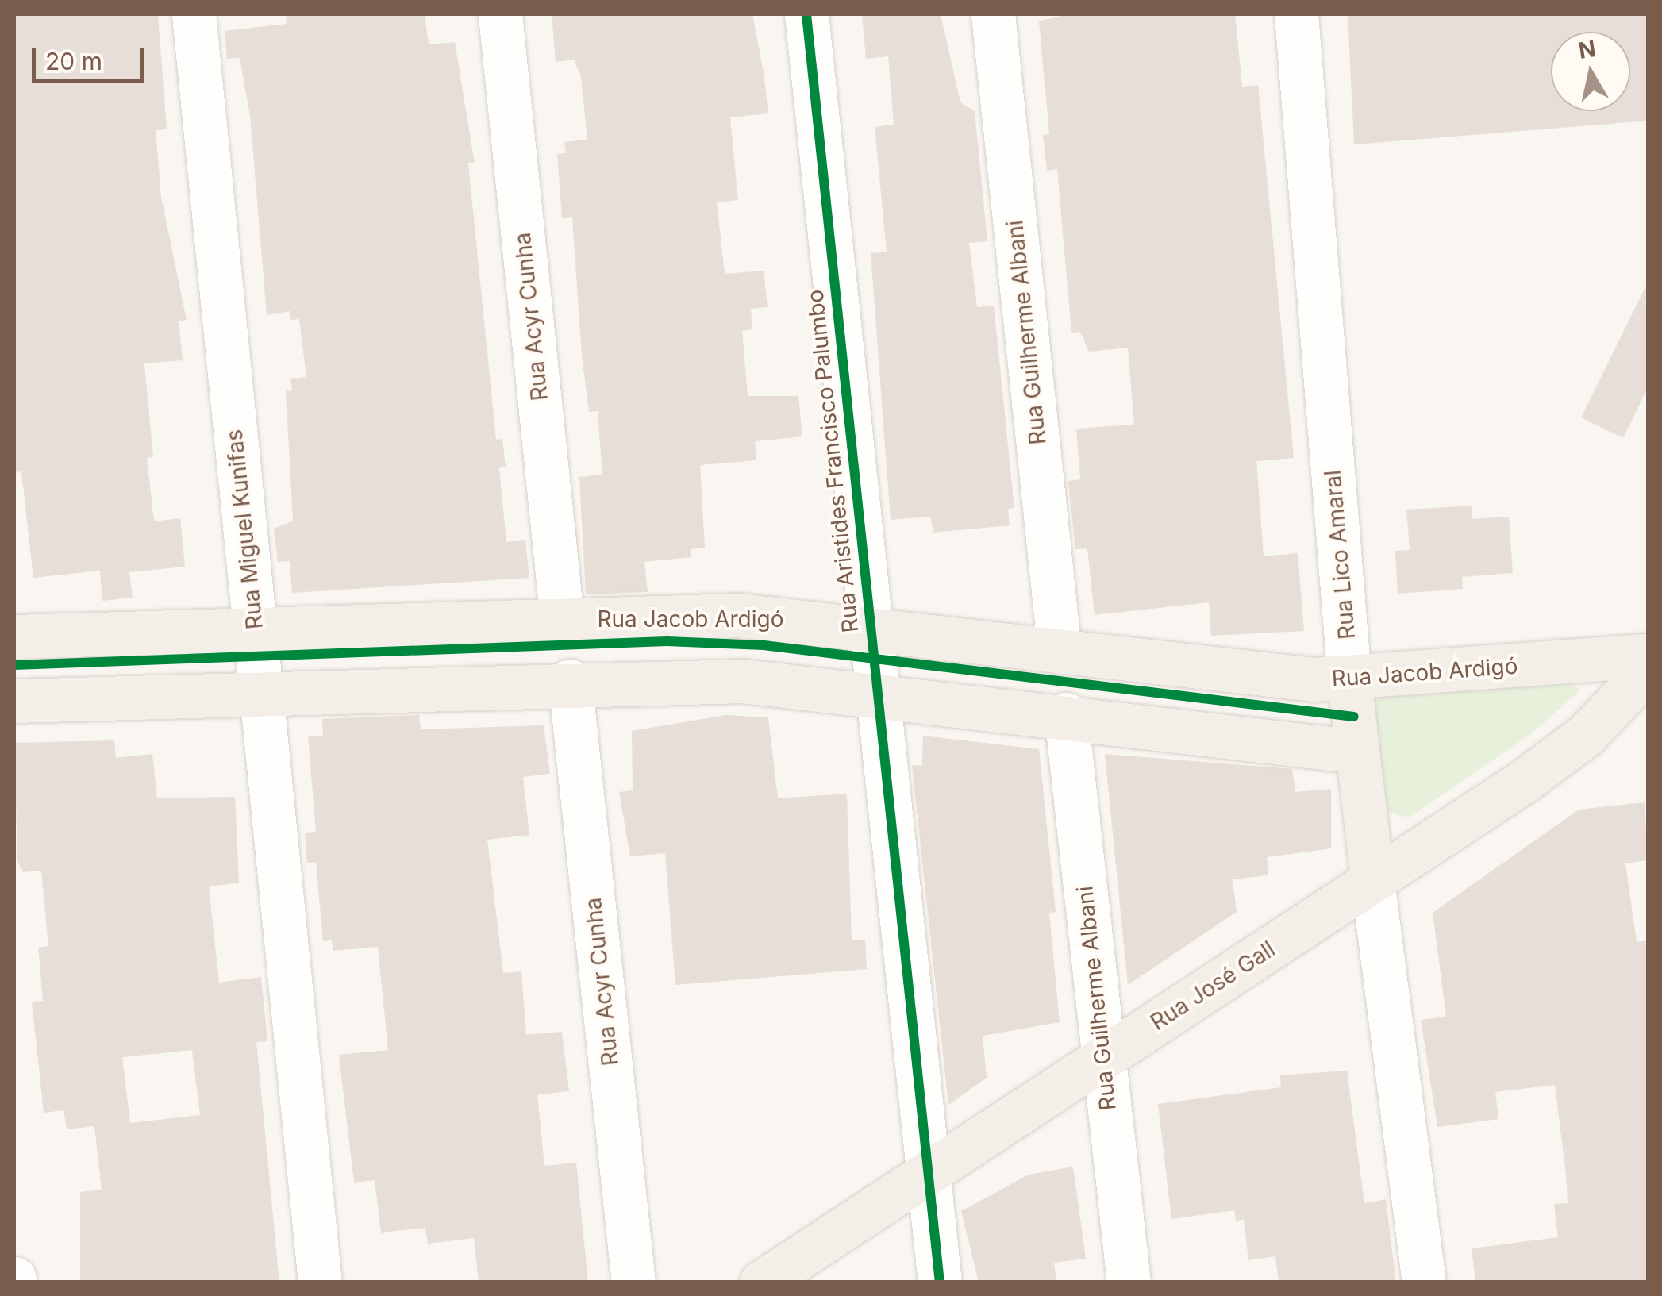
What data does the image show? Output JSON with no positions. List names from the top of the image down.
{
  "streets": {
    "main road": ["Rua Lico Amaral", "Rua Jacob Ardigó", "Rua José Gall"],
    "street": [
      "Rua Acyr Cunha",
      "Rua Guilherme Albani",
      "Rua Aristides Francisco Palumbo",
      "Rua Miguel Kunifas"
    ]
  },
  "crossings": [
    ["Rua Acyr Cunha", "Rua Jacob Ardigó"],
    ["Rua Guilherme Albani", "Rua Jacob Ardigó"],
    ["Rua Guilherme Albani", "Rua José Gall"],
    ["Rua Aristides Francisco Palumbo", "Rua Jacob Ardigó"],
    ["Rua Aristides Francisco Palumbo", "Rua José Gall"],
    ["Rua Miguel Kunifas", "Rua Jacob Ardigó"],
    ["Rua Lico Amaral", "Rua Jacob Ardigó"],
    ["Rua Lico Amaral", "Rua José Gall"]
  ],
  "scale_bar": "20 m",
  "north": "top"
}
